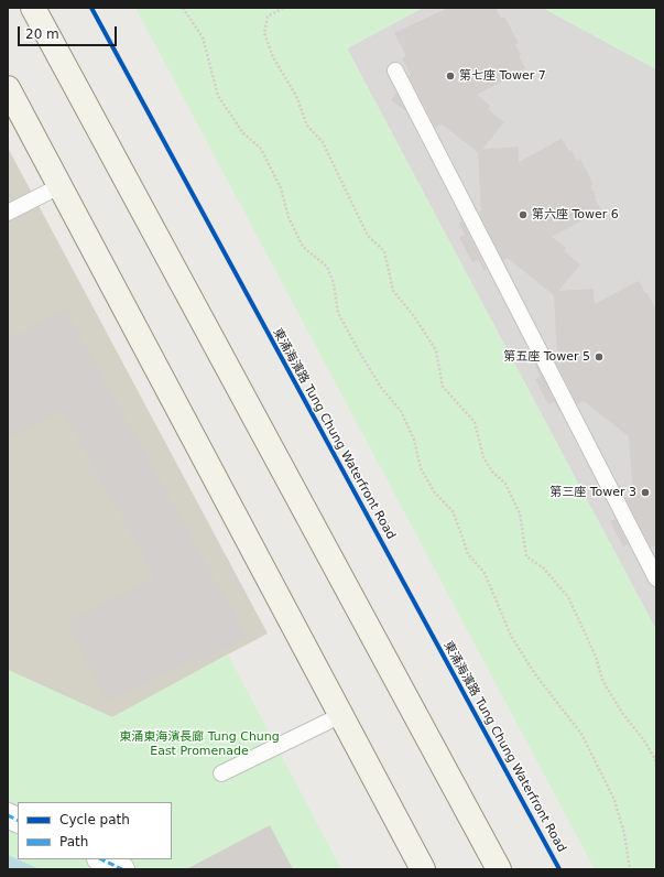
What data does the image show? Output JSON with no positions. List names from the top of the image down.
{
  "streets": {
    "cycle path": ["東涌海濱路 Tung Chung Waterfront Road"]
  },
  "parks": ["東涌東海濱長廊 Tung Chung East Promenade"],
  "places": [
    "第七座 Tower 7",
    "第六座 Tower 6",
    "第五座 Tower 5",
    "第三座 Tower 3"
  ],
  "legend": ["Cycle path", "Path"],
  "scale_bar": "20 m"
}
